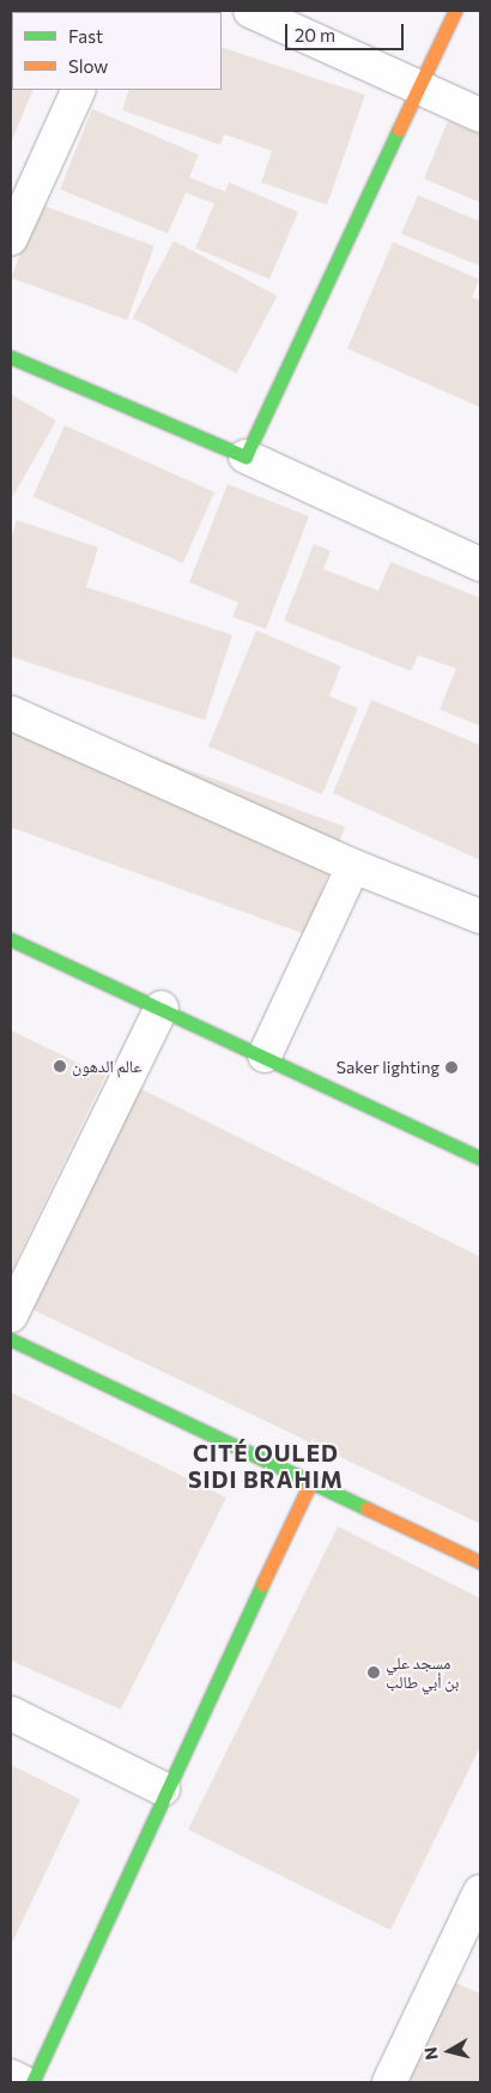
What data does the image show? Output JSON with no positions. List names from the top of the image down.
{
  "districts": ["CITÉ OULED SIDI BRAHIM"],
  "places": ["عالم الدهون", "Saker lighting", "مسجد علي بن أبي طالب"],
  "legend": ["Fast", "Slow"],
  "scale_bar": "20 m",
  "north": "left"
}
